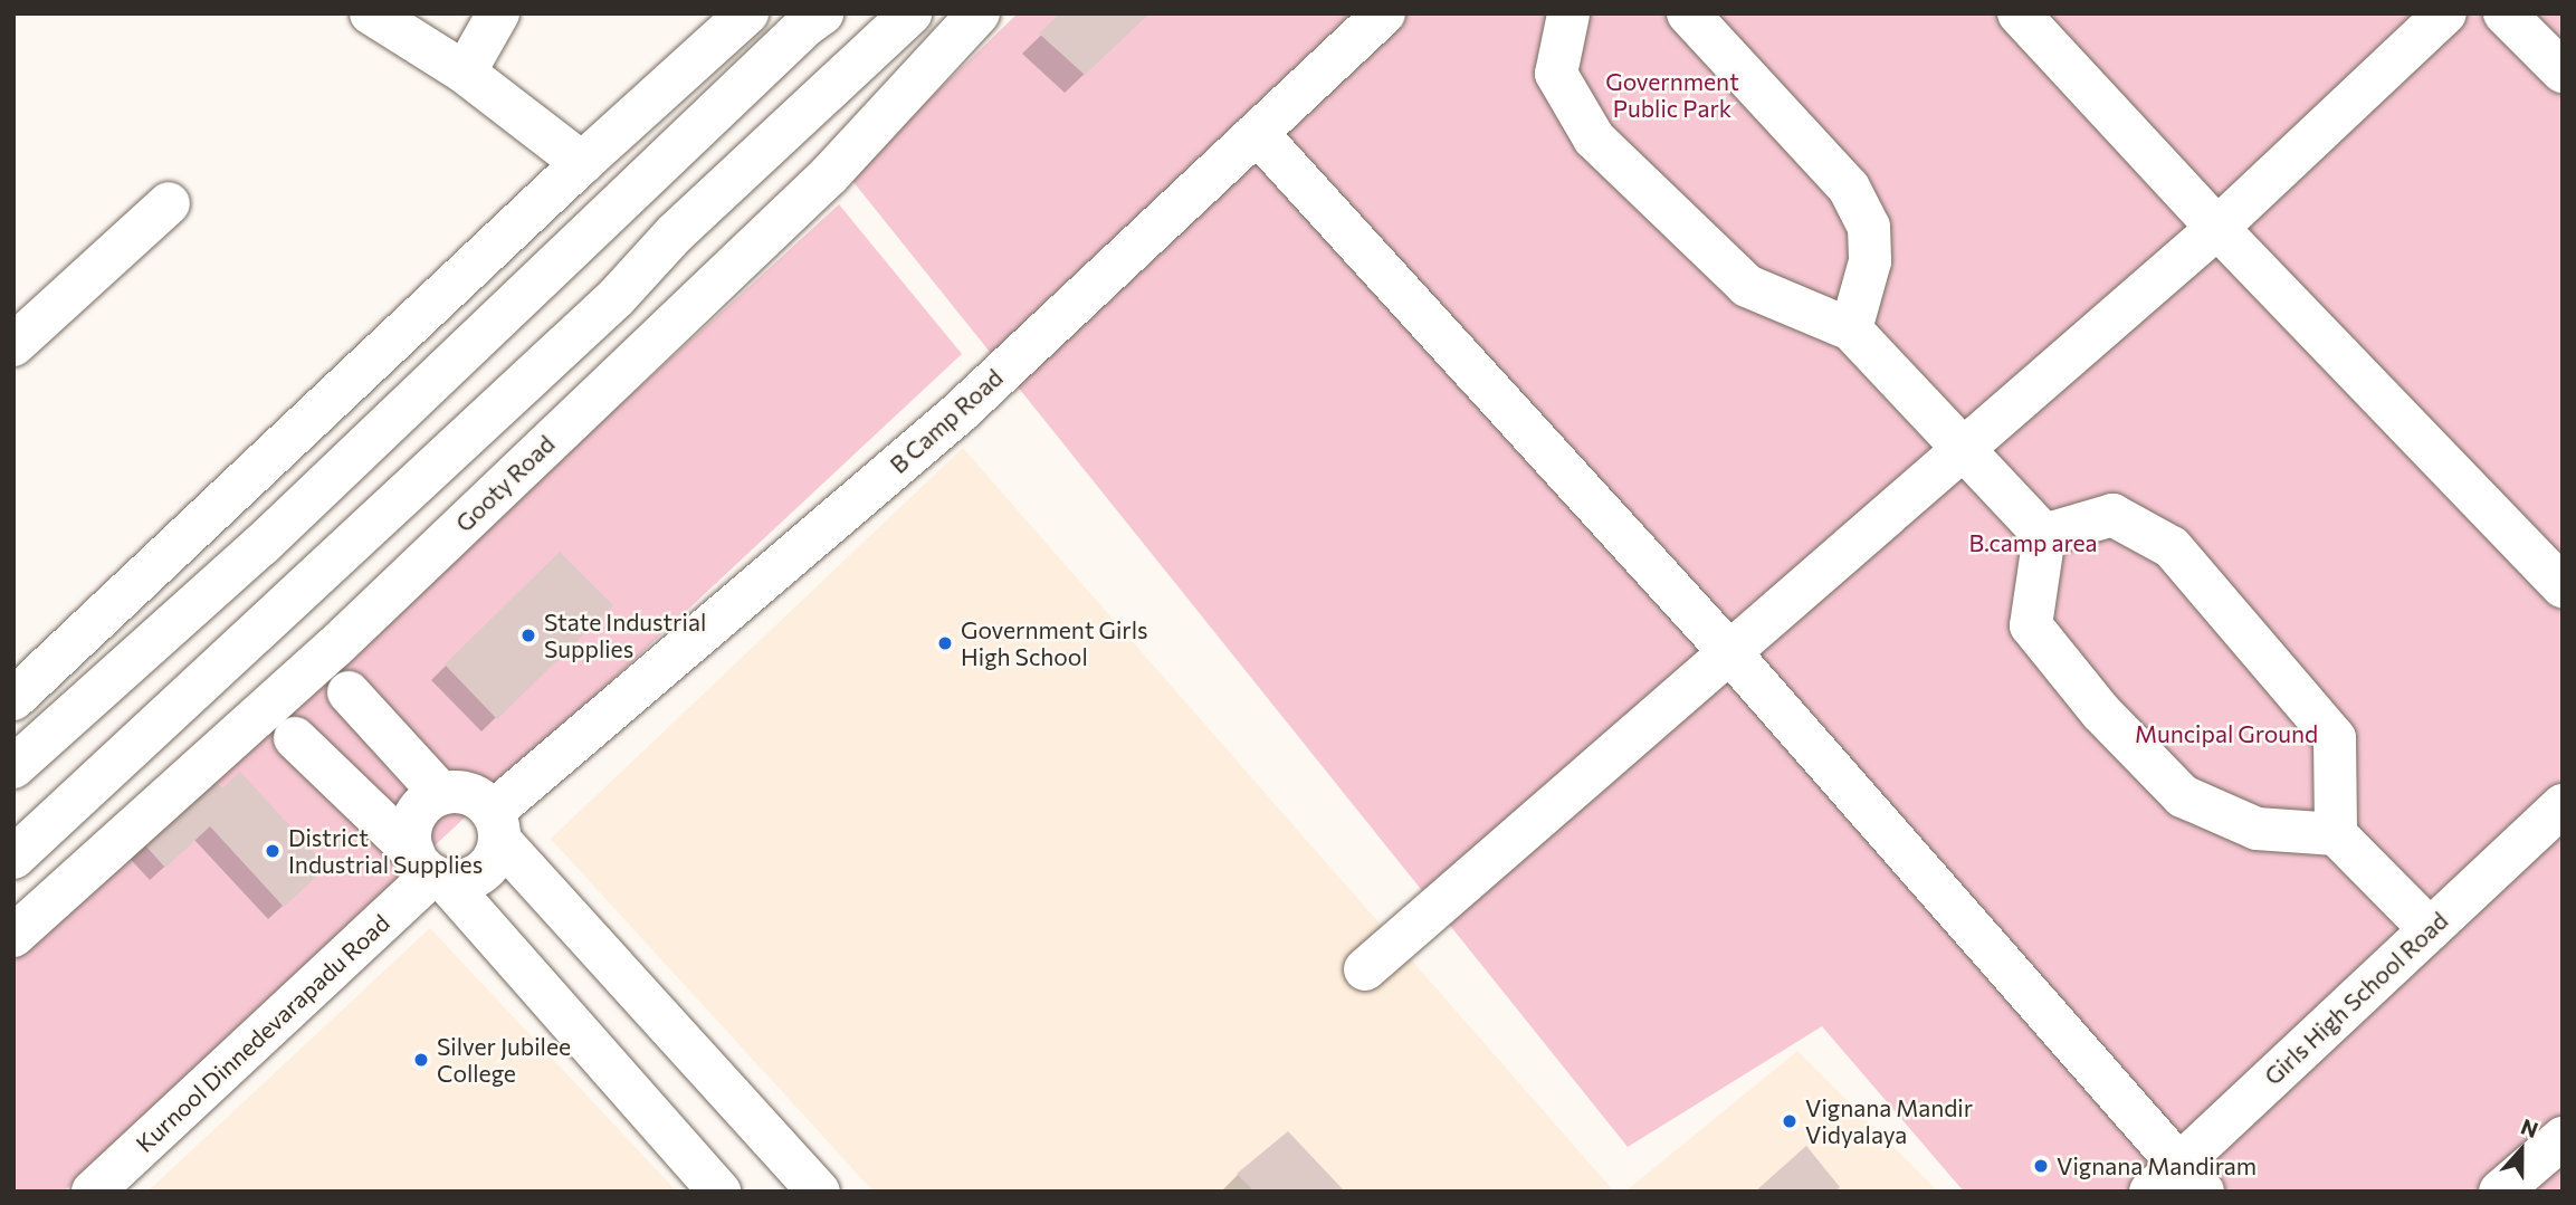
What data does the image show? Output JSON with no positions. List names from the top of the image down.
{
  "streets": {
    "street": [
      "B Camp Road",
      "Gooty Road",
      "Girls High School Road",
      "Kurnool Dinnedevarapadu Road"
    ]
  },
  "crossings": [
    ["B Camp Road", "Kurnool Dinnedevarapadu Road"]
  ],
  "parks": ["Government Public Park", "B.camp area", "Muncipal Ground"],
  "places": [
    "State Industrial Supplies",
    "Government Girls High School",
    "District Industrial Supplies",
    "Silver Jubilee College",
    "Vignana Mandir Vidyalaya",
    "Vignana Mandiram"
  ],
  "north": "top"
}
